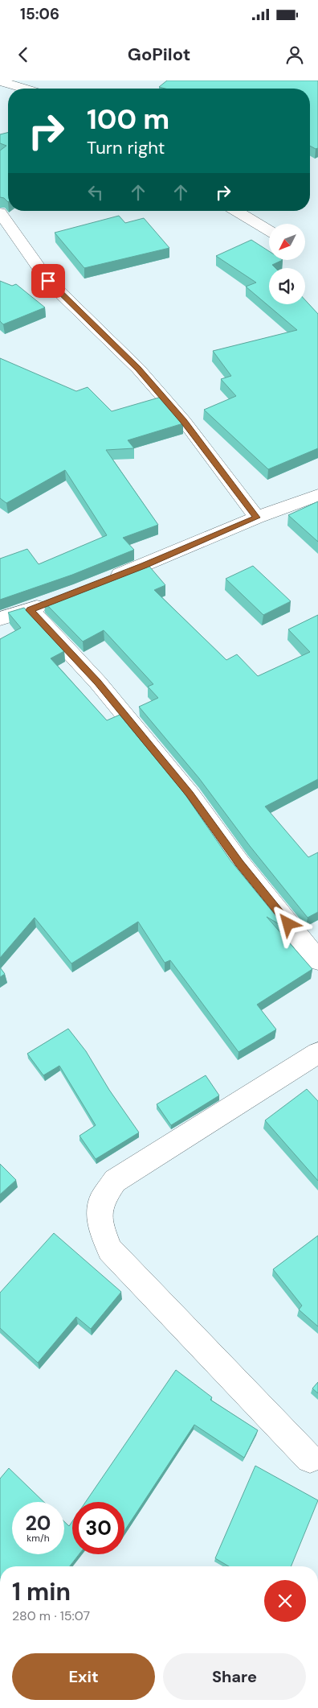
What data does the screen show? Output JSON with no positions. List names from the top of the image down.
{
  "north": "bottom left",
  "page": {
    "status": "15:06",
    "header": "GoPilot",
    "turn": ["100 m", "Turn right"],
    "speed": "20 km/h",
    "limit": "30",
    "heading": ["1 min", "280 m · 15:07"],
    "buttons": ["Exit", "Share"]
  }
}
